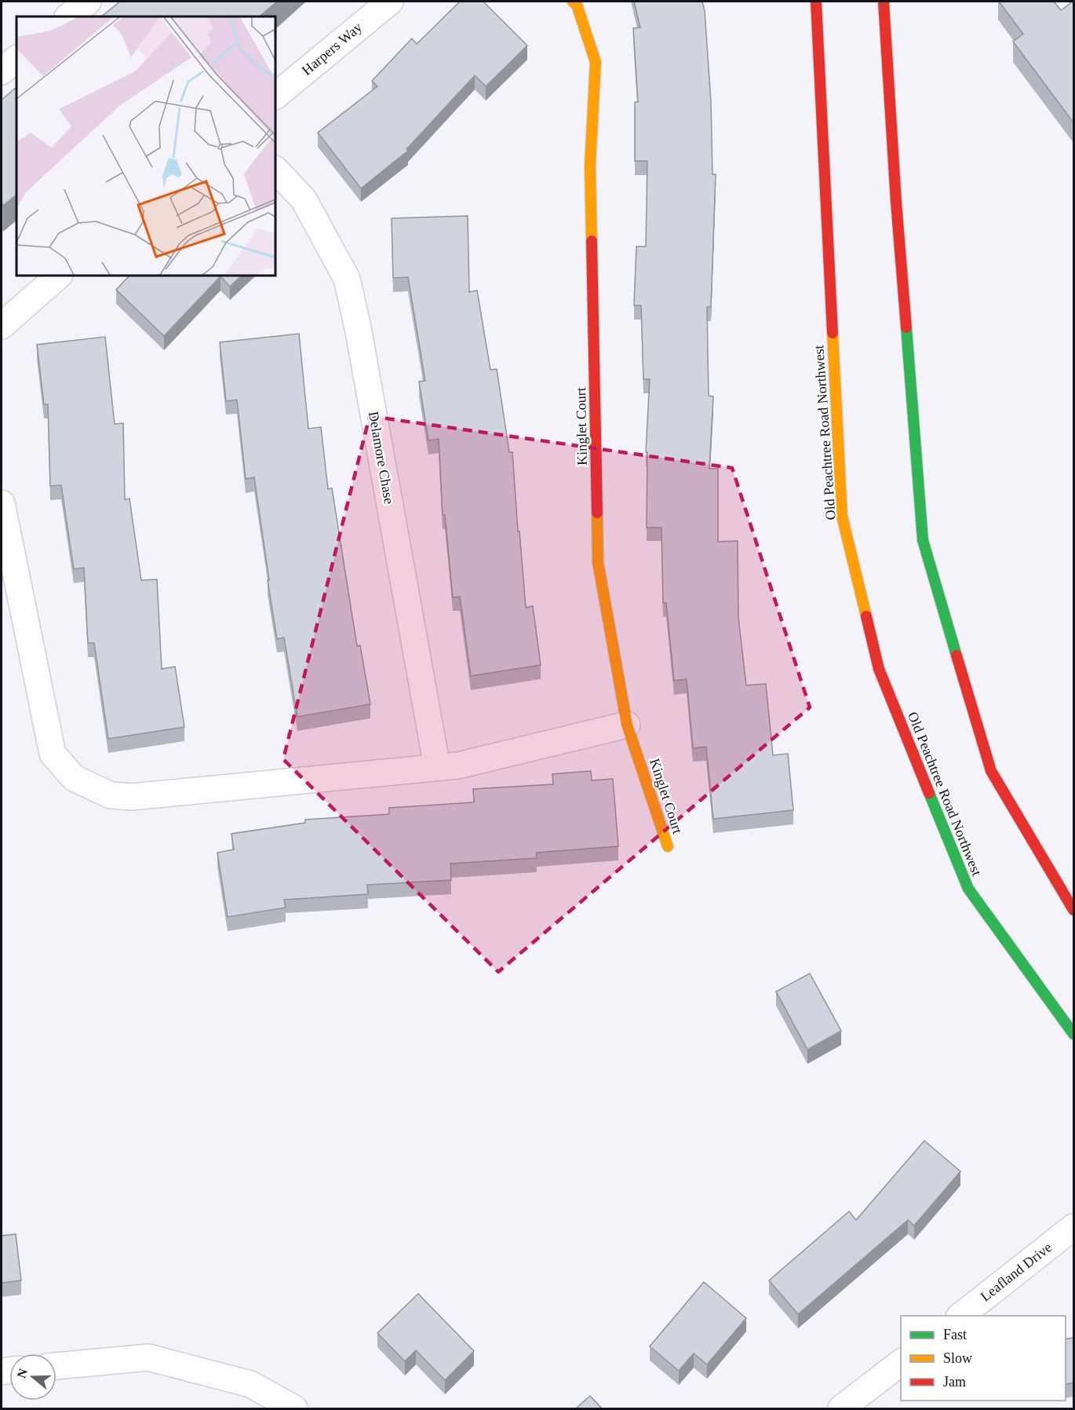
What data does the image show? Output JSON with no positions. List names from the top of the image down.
{
  "streets": {
    "main road": ["Kinglet Court", "Old Peachtree Road Northwest"],
    "street": ["Harpers Way", "Delamore Chase", "Leafland Drive"]
  },
  "legend": ["Fast", "Slow", "Jam"],
  "north": "left"
}
